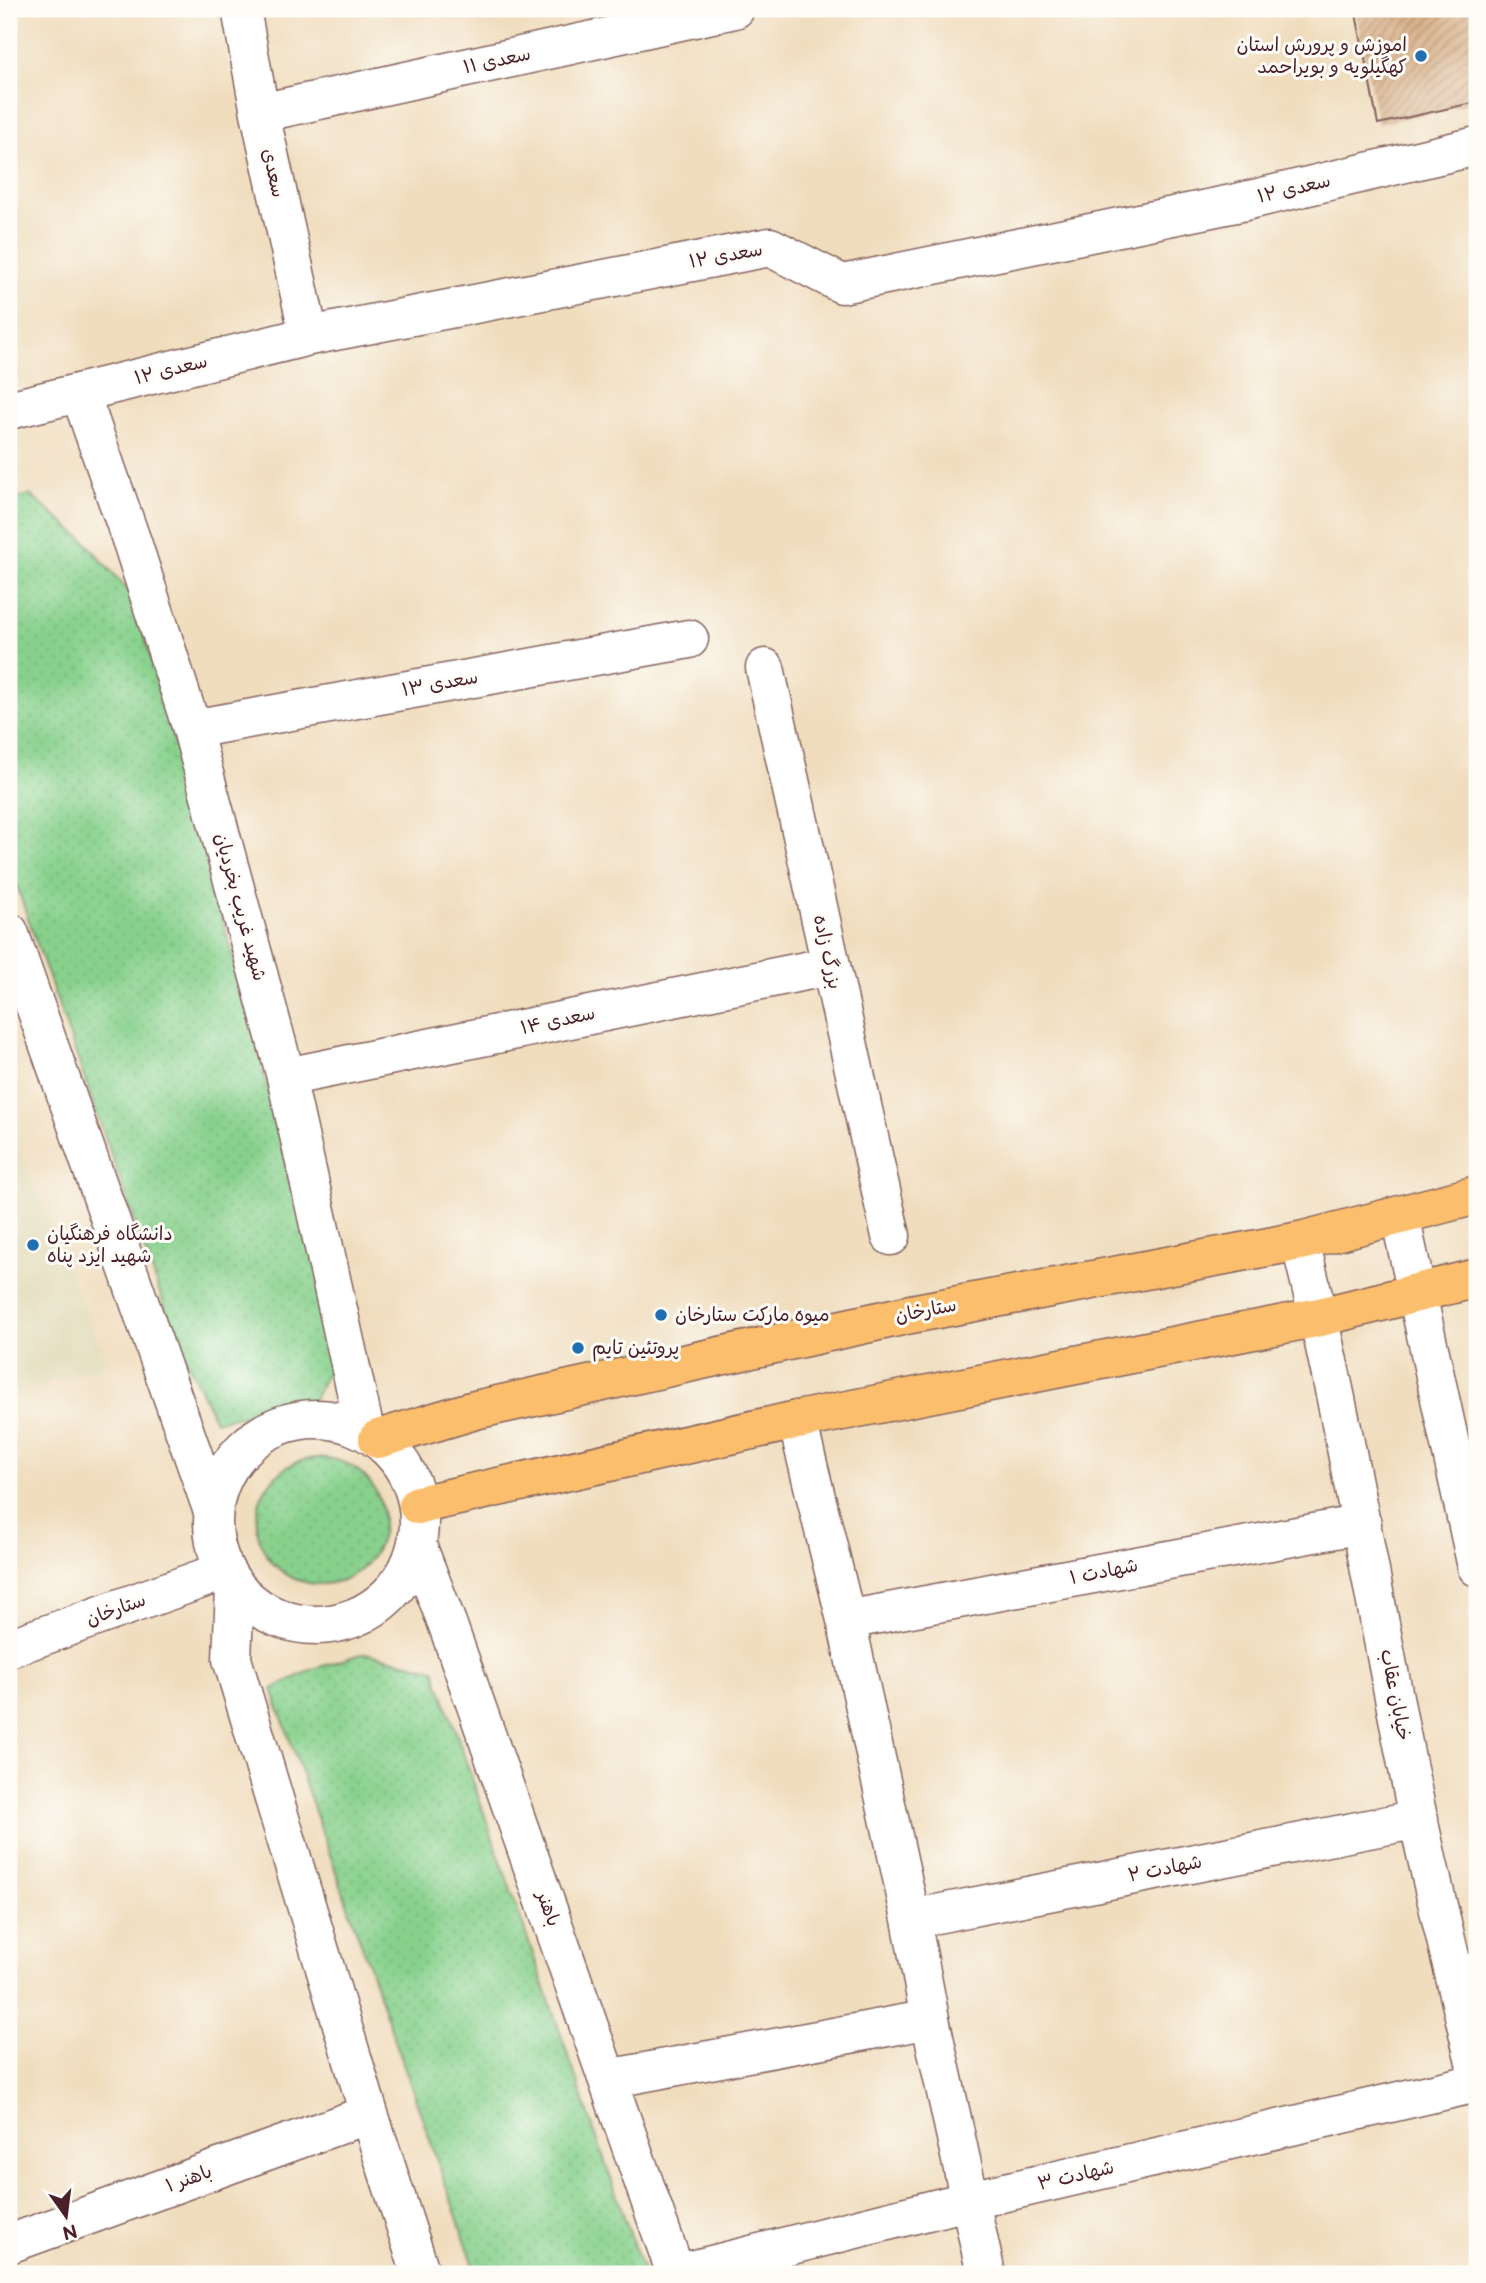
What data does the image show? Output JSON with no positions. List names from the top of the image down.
{
  "streets": {
    "main road": ["ستارخان"],
    "street": [
      "سعدی ۱۱",
      "سعدی",
      "سعدی ۱۲",
      "سعدی ۱۳",
      "شهید غریب بخردیان",
      "بزرگ زاده",
      "سعدی ۱۴",
      "شهادت ۱",
      "خیابان عقاب",
      "شهادت ۲",
      "باهنر",
      "شهادت ۳",
      "باهنر ۱"
    ]
  },
  "crossings": [
    ["سعدی ۱۱", "سعدی"],
    ["سعدی", "سعدی ۱۲"],
    ["سعدی ۱۲", "شهید غریب بخردیان"],
    ["سعدی ۱۳", "شهید غریب بخردیان"],
    ["شهید غریب بخردیان", "سعدی ۱۴"],
    ["شهید غریب بخردیان", "ستارخان"],
    ["شهید غریب بخردیان", "باهنر"],
    ["بزرگ زاده", "سعدی ۱۴"],
    ["ستارخان", "خیابان عقاب"],
    ["ستارخان", "باهنر"],
    ["شهادت ۱", "خیابان عقاب"],
    ["خیابان عقاب", "شهادت ۲"],
    ["باهنر", "شهادت ۳"]
  ],
  "places": [
    "اموزش و پرورش استان کهگیلویه و بویراحمد",
    "دانشگاه فرهنگیان شهید ایزد پناه",
    "میوه مارکت ستارخان",
    "پروتئین تایم"
  ],
  "north": "bottom"
}
